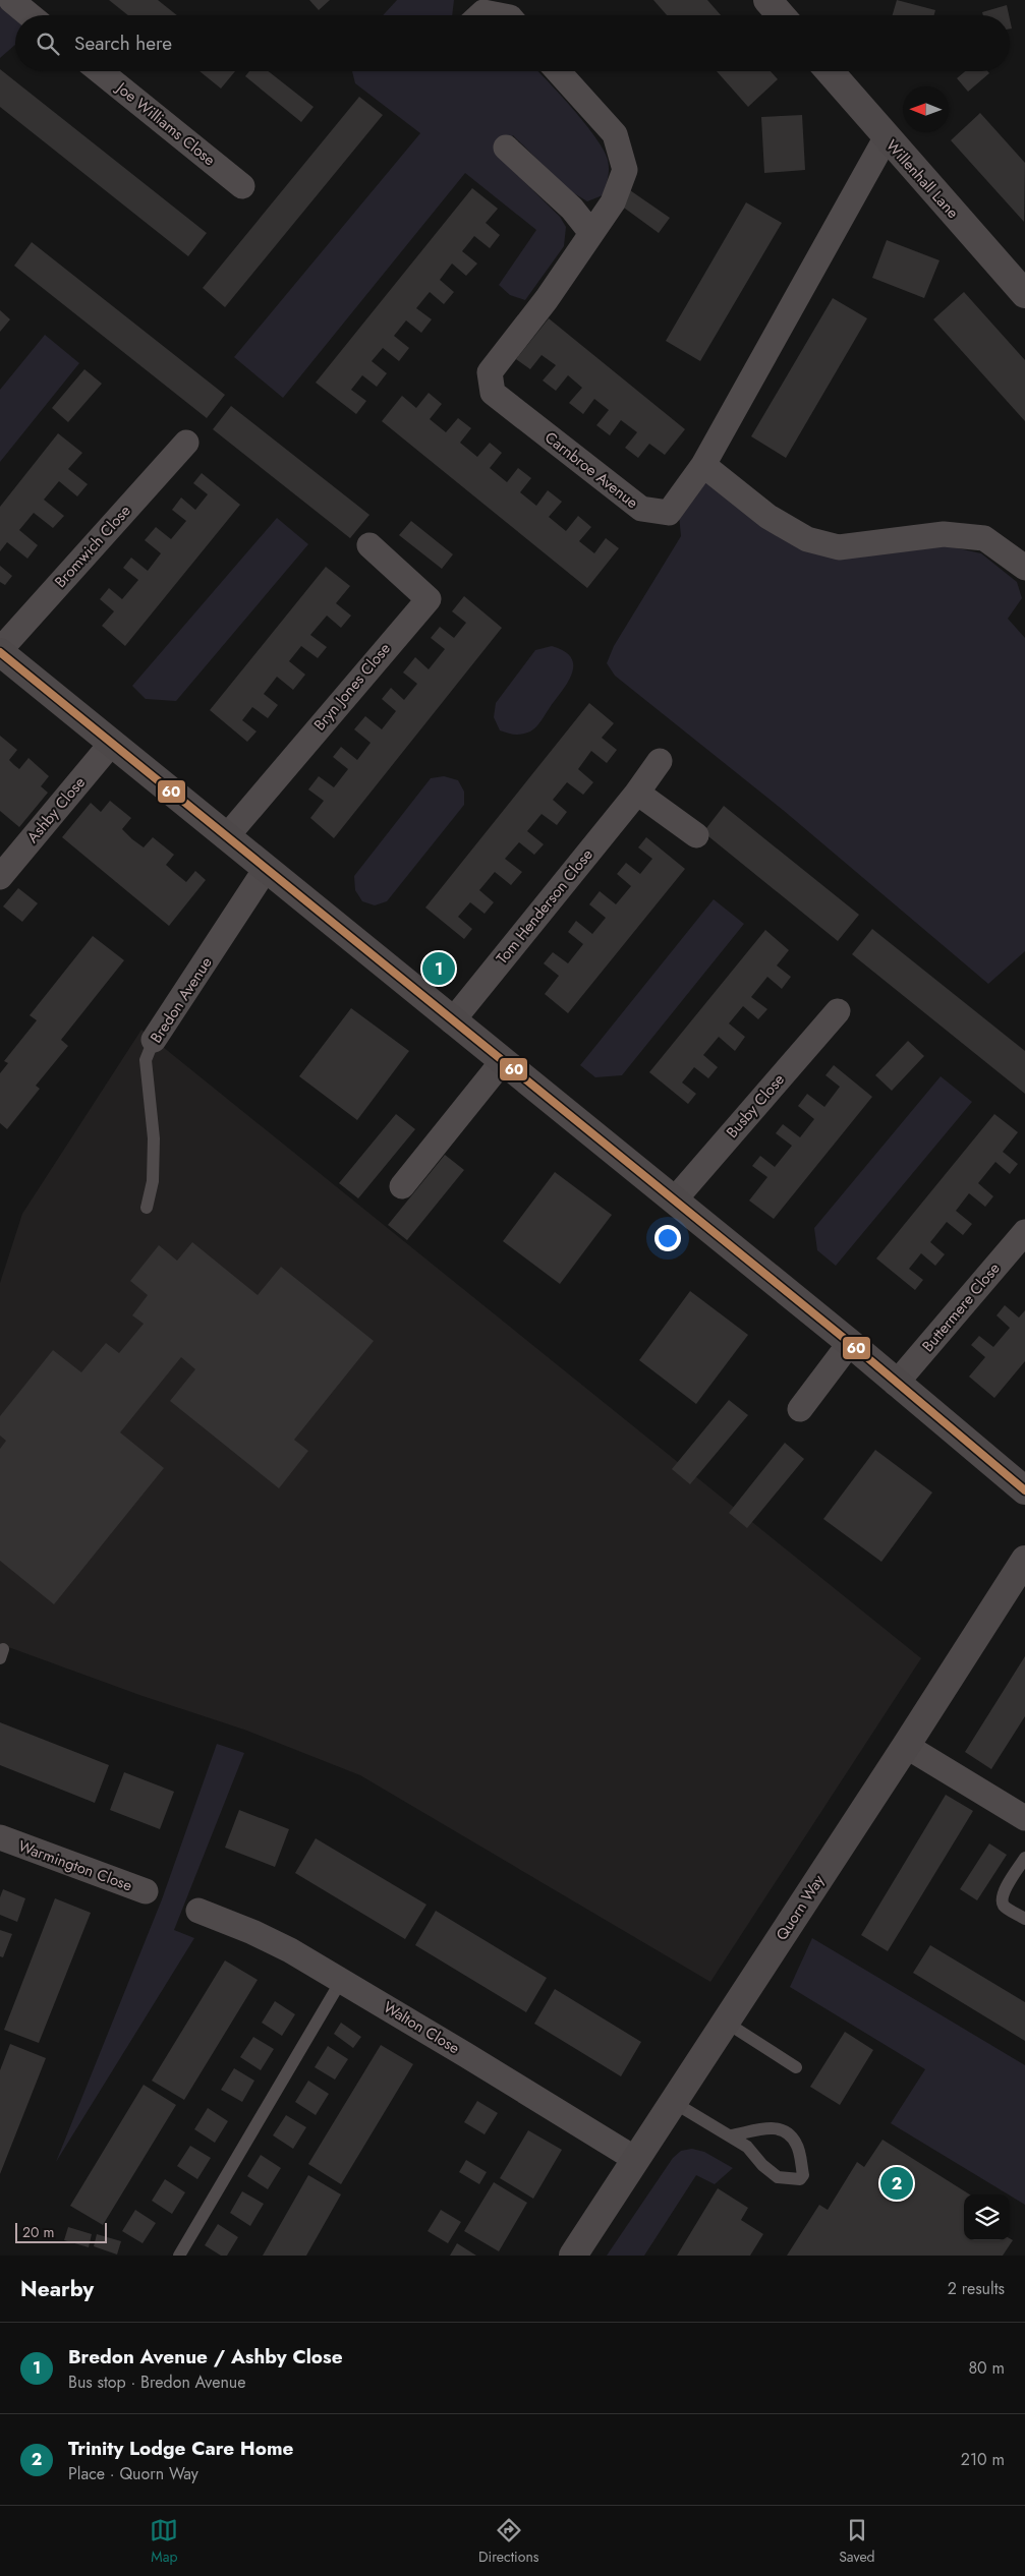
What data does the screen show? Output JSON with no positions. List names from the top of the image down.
{
  "streets": {
    "street": [
      "Joe Williams Close",
      "Willenhall Lane",
      "Carnbroe Avenue",
      "Bromwich Close",
      "Bryn Jones Close",
      "Ashby Close",
      "Tom Henderson Close",
      "Bredon Avenue",
      "Busby Close",
      "Buttermere Close",
      "Warmington Close",
      "Quorn Way",
      "Walton Close"
    ]
  },
  "crossings": [
    ["Willenhall Lane", "Carnbroe Avenue"],
    ["Quorn Way", "Walton Close"]
  ],
  "lines": ["transit line 60"],
  "scale_bar": "20 m",
  "north": "left",
  "page": {
    "search": "Search here",
    "pins": ["1", "2"],
    "scale": "20 m",
    "heading": ["Nearby", "2 results"],
    "list": [
      {
        "mark": "1",
        "name": "Bredon Avenue / Ashby Close",
        "note": "Bus stop · Bredon Avenue",
        "value": "80 m"
      },
      {
        "mark": "2",
        "name": "Trinity Lodge Care Home",
        "note": "Place · Quorn Way",
        "value": "210 m"
      }
    ],
    "nav": ["Map", "Directions", "Saved"]
  }
}
